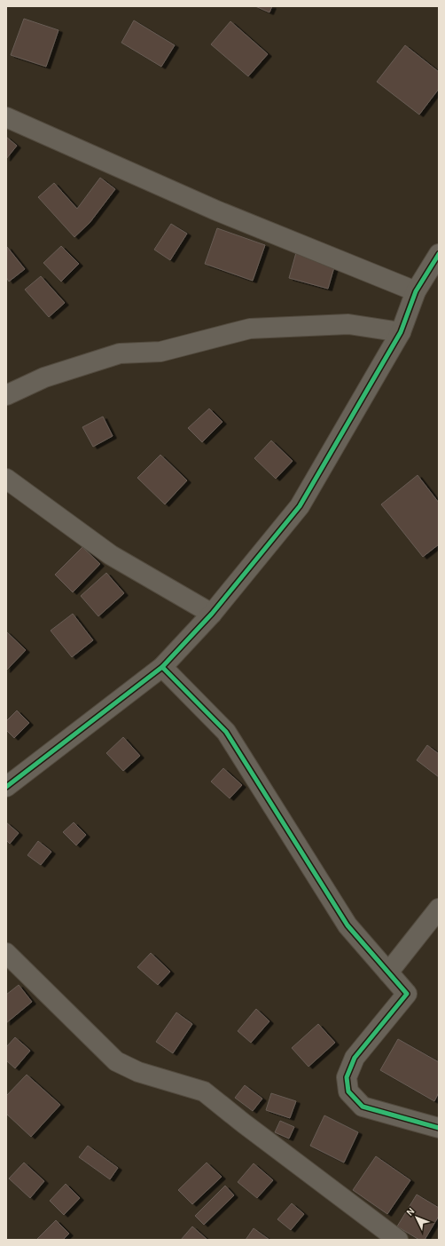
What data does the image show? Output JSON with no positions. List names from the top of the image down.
{
  "north": "top left"
}
